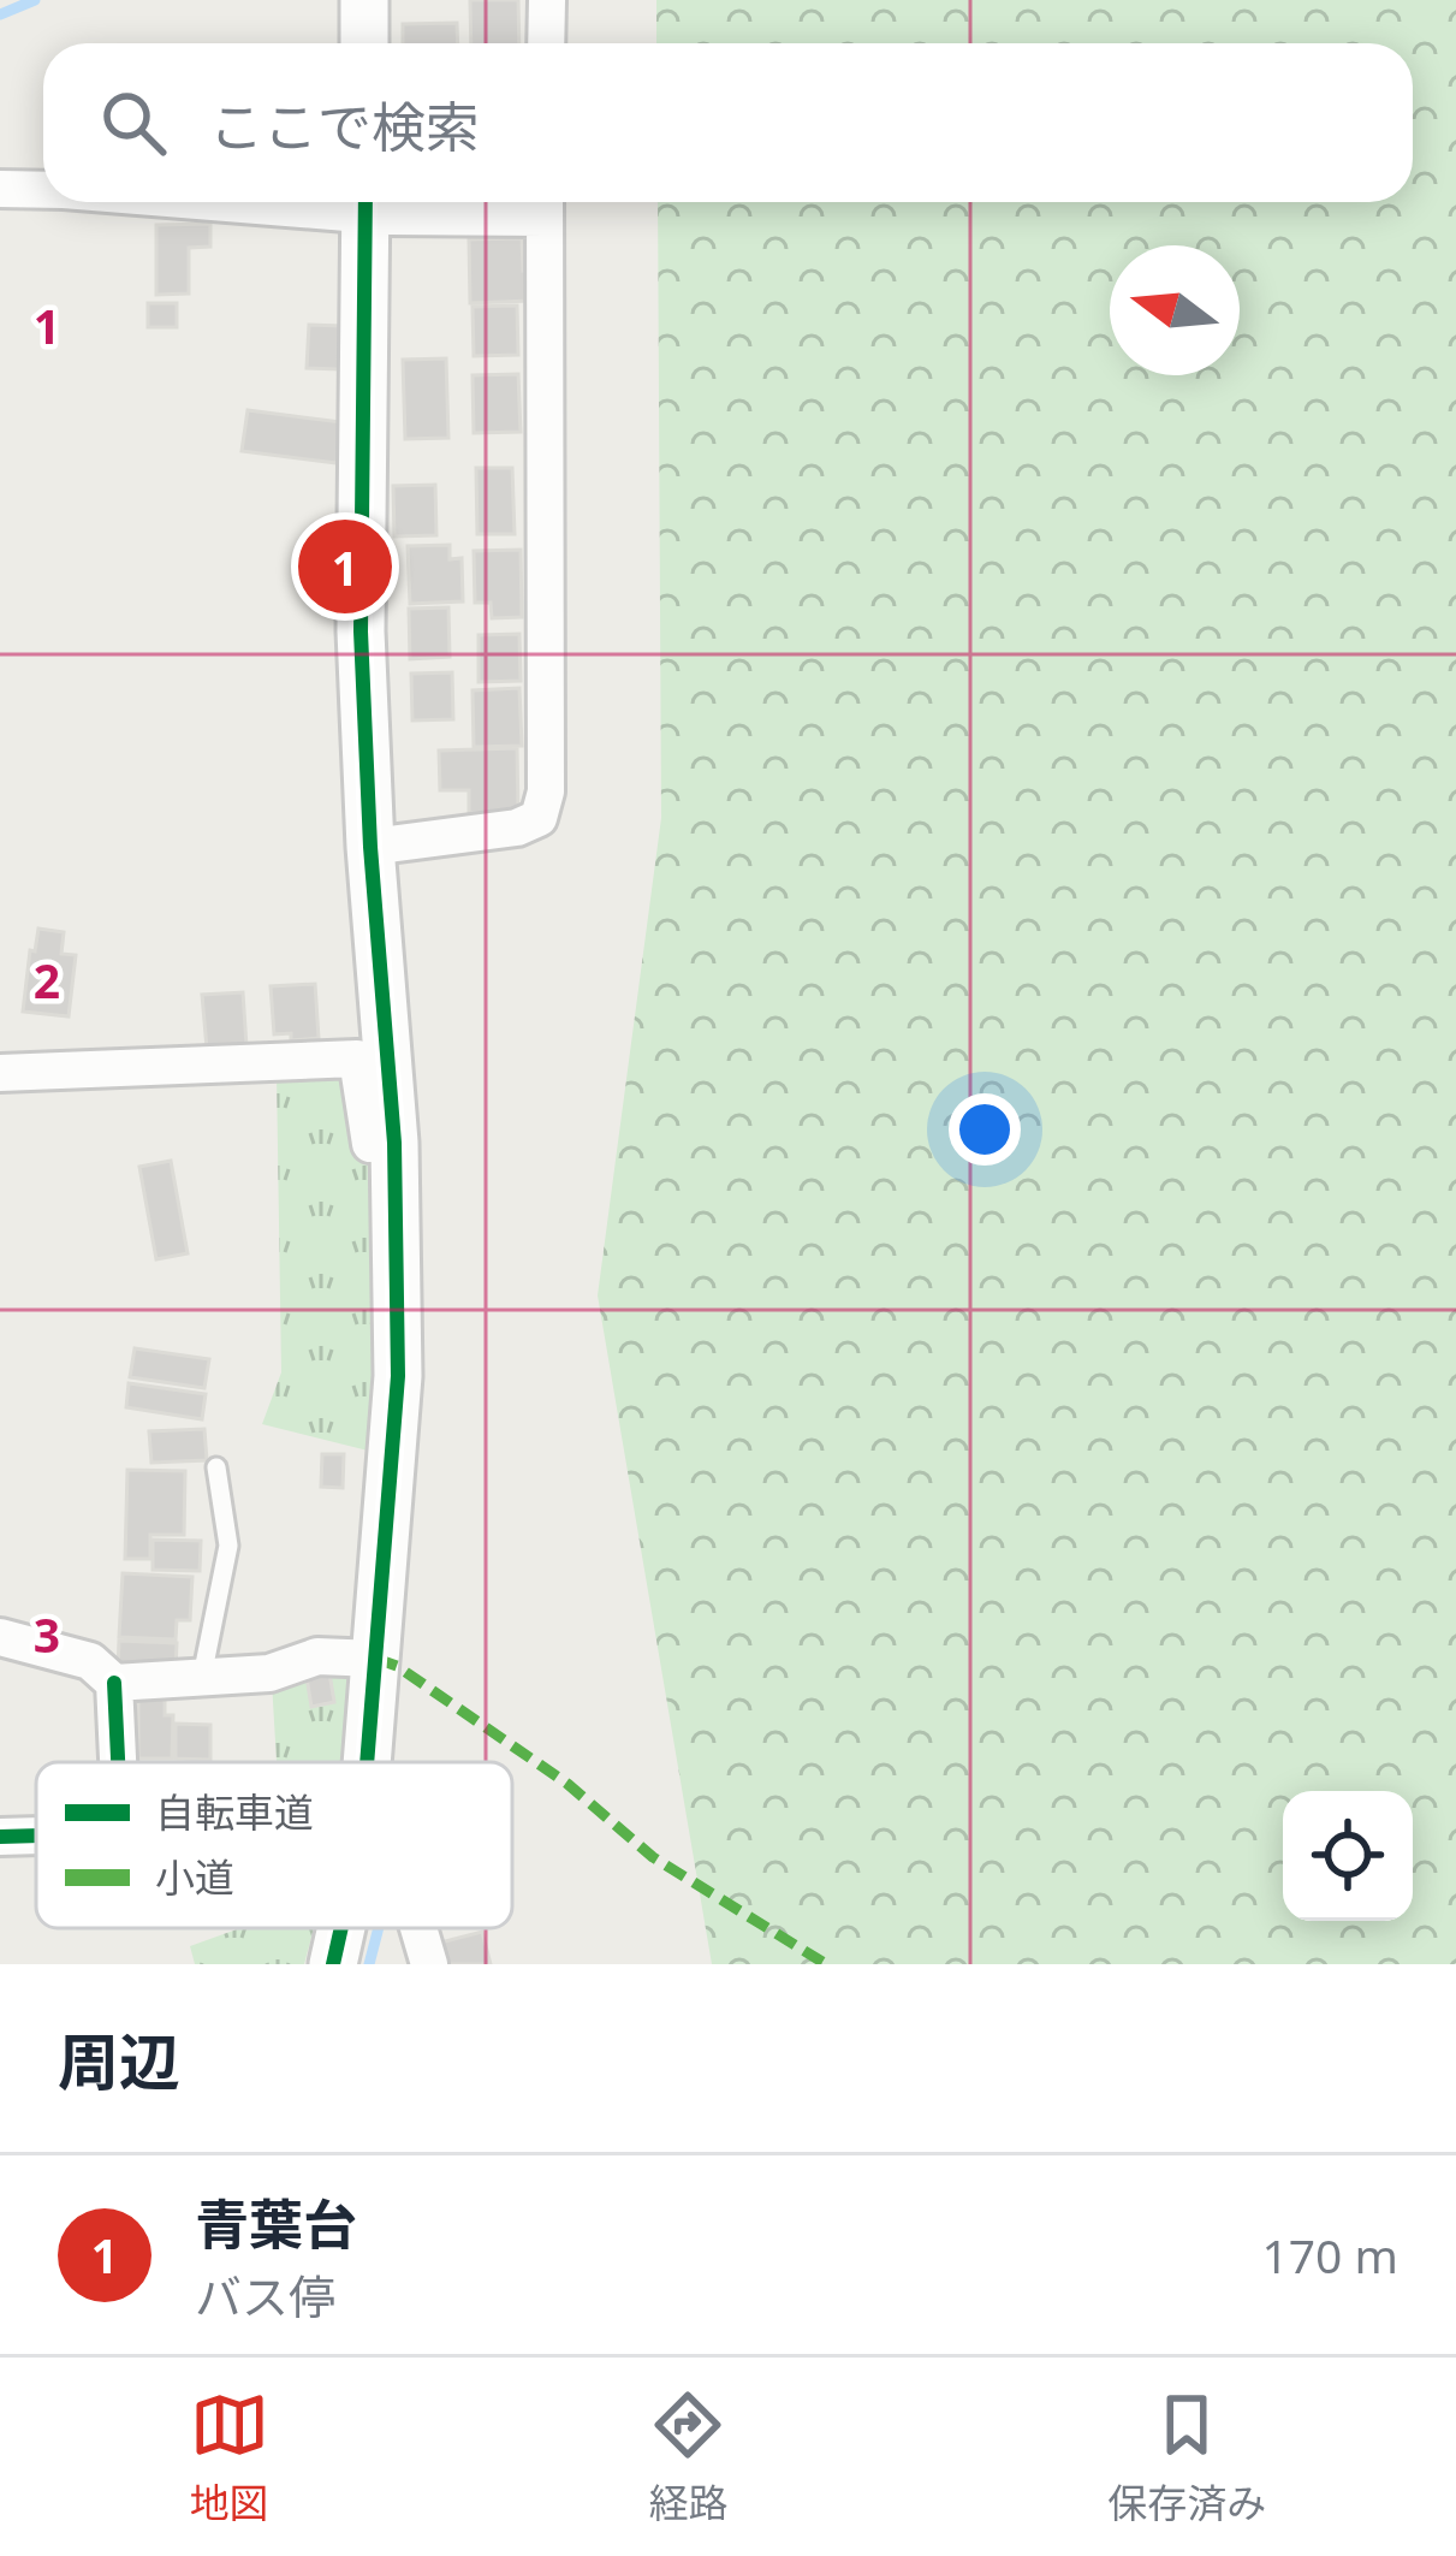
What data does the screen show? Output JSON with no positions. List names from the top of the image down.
{
  "legend": ["自転車道", "小道"],
  "north": "left",
  "page": {
    "search": "ここで検索",
    "pins": "1",
    "heading": "周辺",
    "list": [
      {
        "mark": "1",
        "name": "青葉台",
        "note": "バス停",
        "value": "170 m"
      }
    ],
    "nav": ["地図", "経路", "保存済み"]
  },
  "grid": {
    "rows": ["1", "2", "3"]
  }
}
